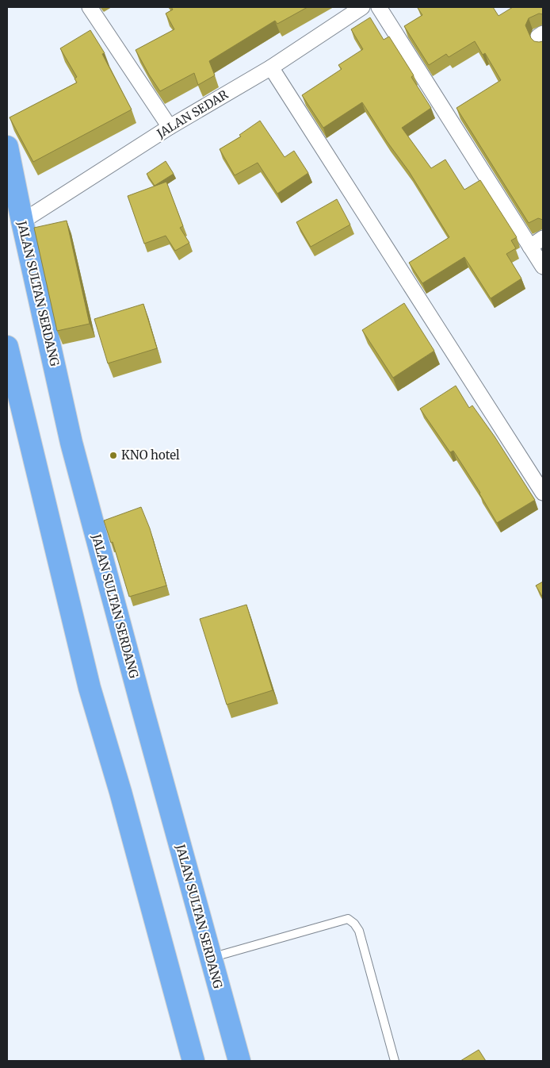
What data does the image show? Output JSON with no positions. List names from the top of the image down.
{
  "streets": {
    "highway": ["JALAN SULTAN SERDANG"],
    "street": ["JALAN SEDAR"]
  },
  "crossings": [
    ["JALAN SEDAR", "JALAN SULTAN SERDANG"]
  ],
  "places": ["KNO hotel"]
}
